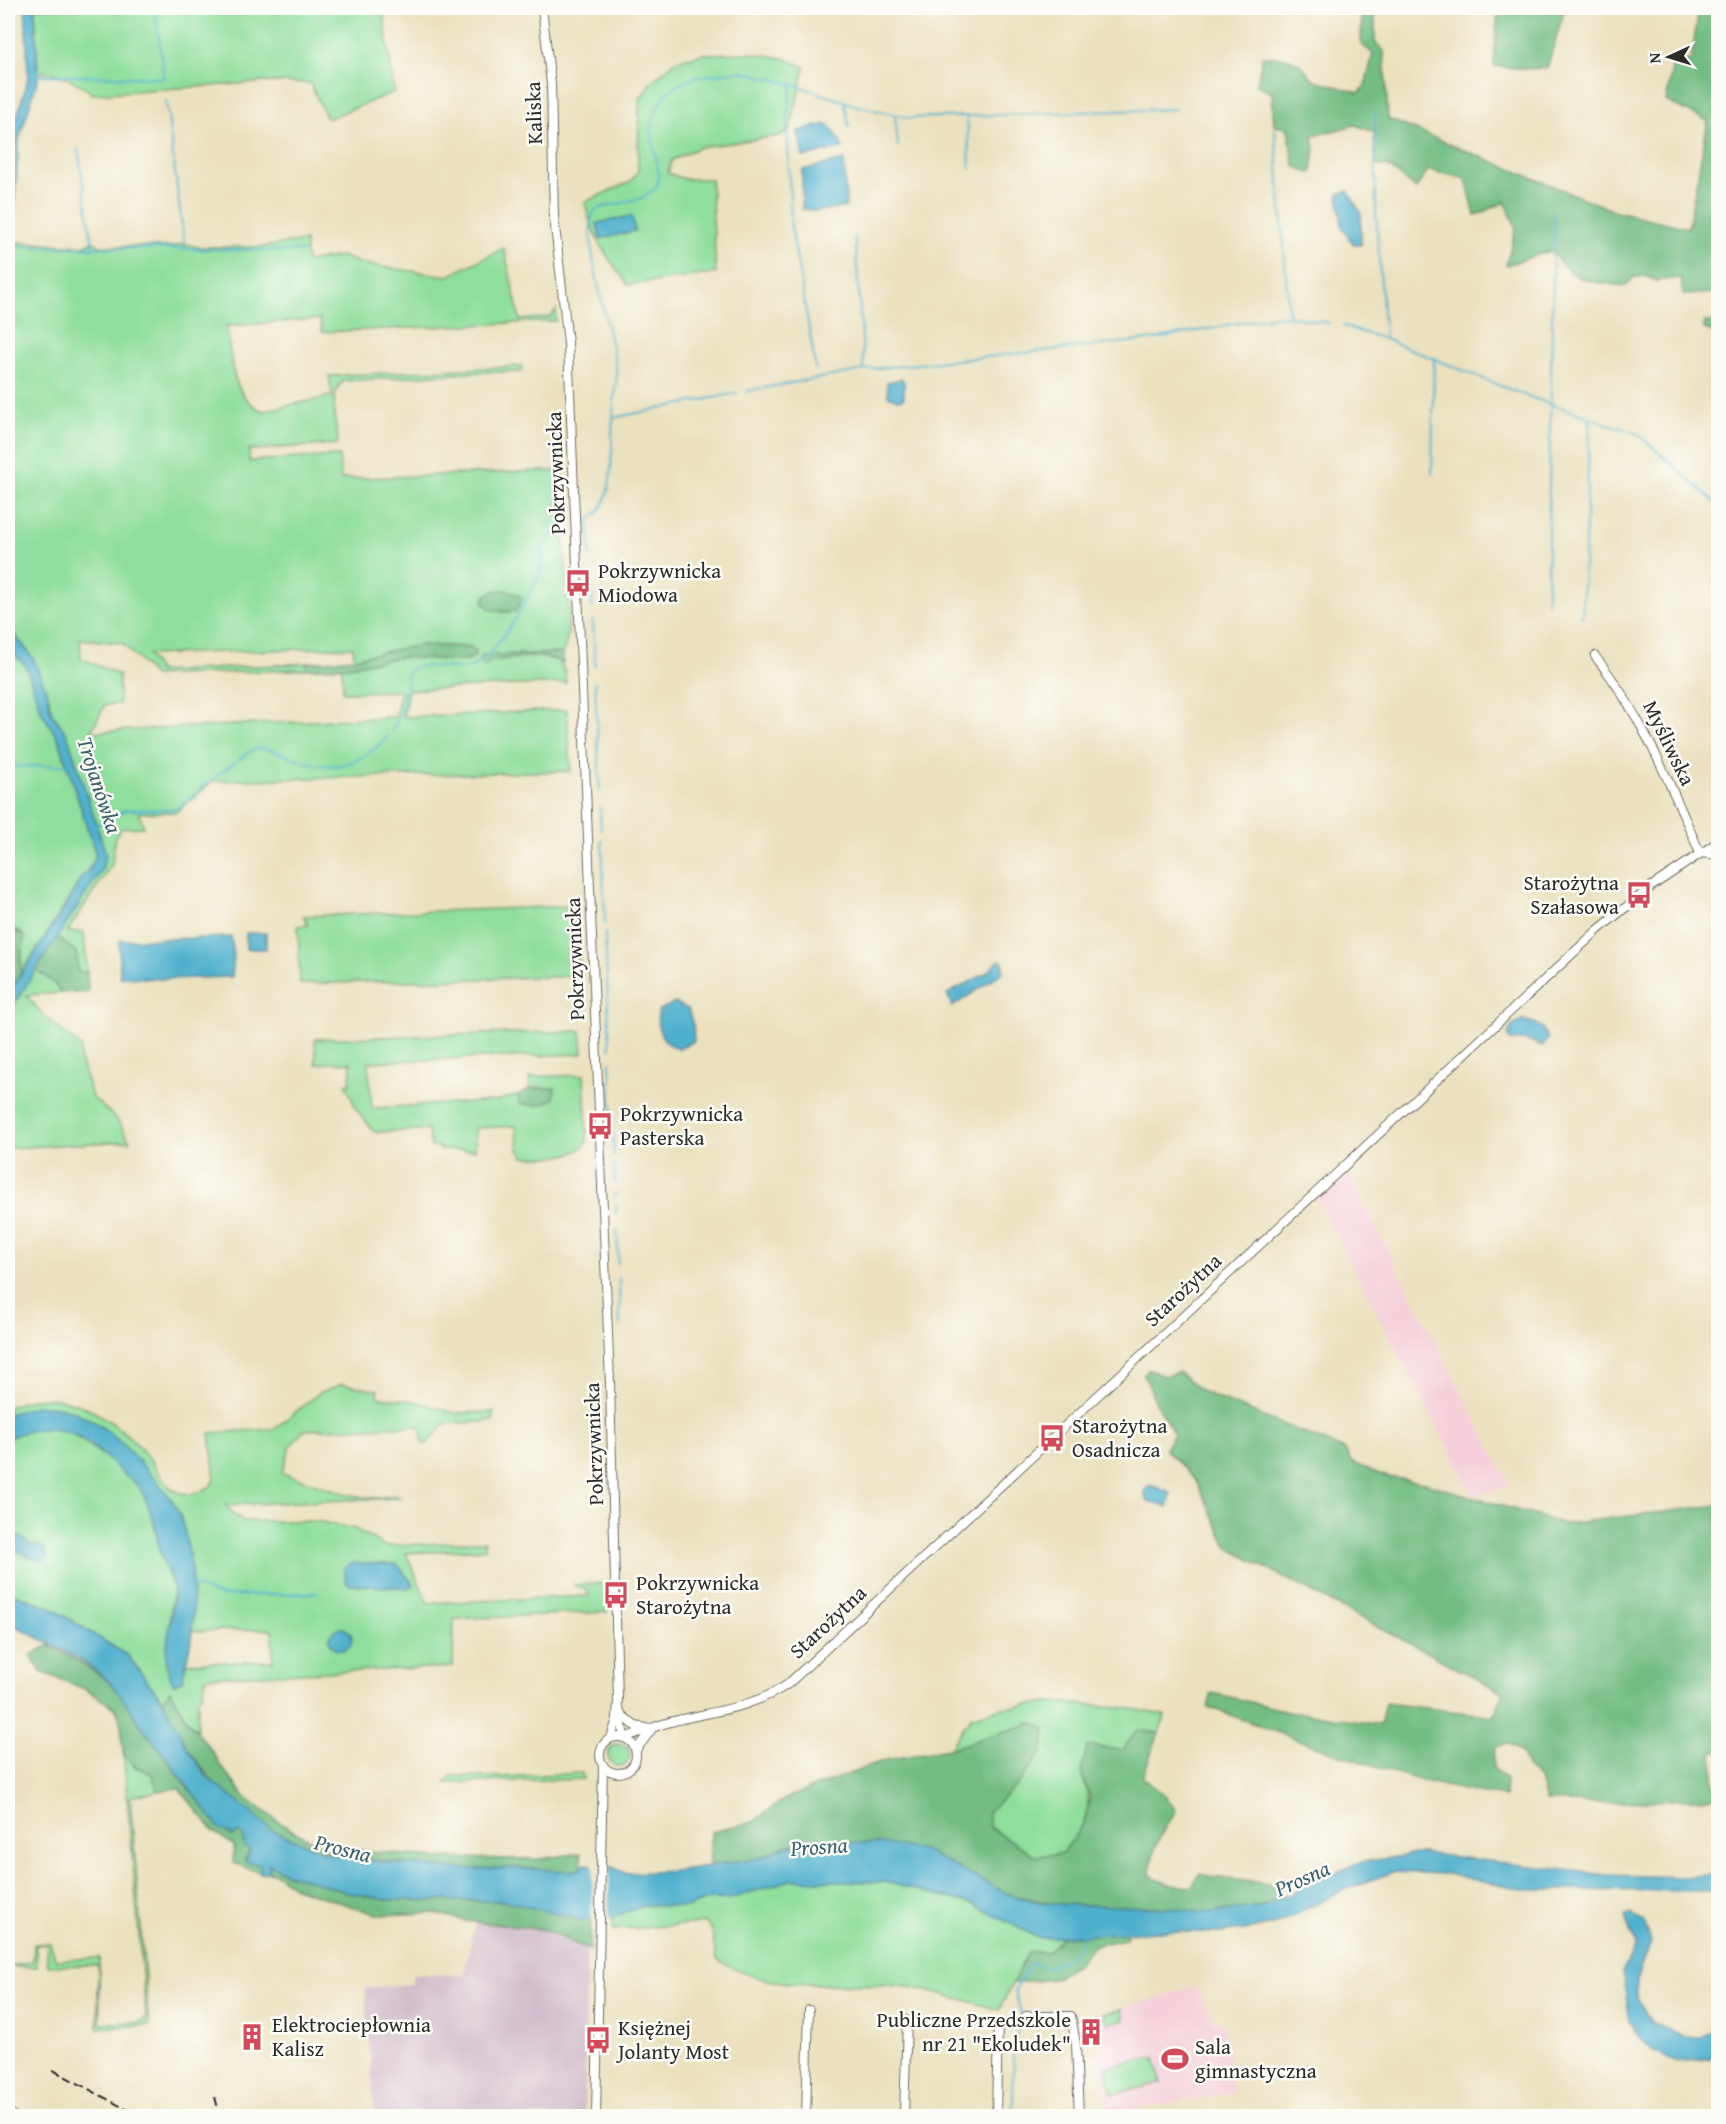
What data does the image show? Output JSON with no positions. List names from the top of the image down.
{
  "streets": {
    "street": [
      "Kaliska",
      "Pokrzywnicka",
      "Myśliwska",
      "Starożytna"
    ]
  },
  "crossings": [
    ["Kaliska", "Pokrzywnicka"],
    ["Pokrzywnicka", "Starożytna"],
    ["Myśliwska", "Starożytna"]
  ],
  "water": ["Trojanówka", "Prosna"],
  "places": {
    "bus stop": [
      "Pokrzywnicka Miodowa",
      "Starożytna Szałasowa",
      "Pokrzywnicka Pasterska",
      "Starożytna Osadnicza",
      "Pokrzywnicka Starożytna",
      "Księżnej Jolanty Most"
    ],
    "building": ["Publiczne Przedszkole nr 21 \"Ekoludek\"", "Elektrociepłownia Kalisz"],
    "sports": ["Sala gimnastyczna"]
  },
  "north": "left"
}
